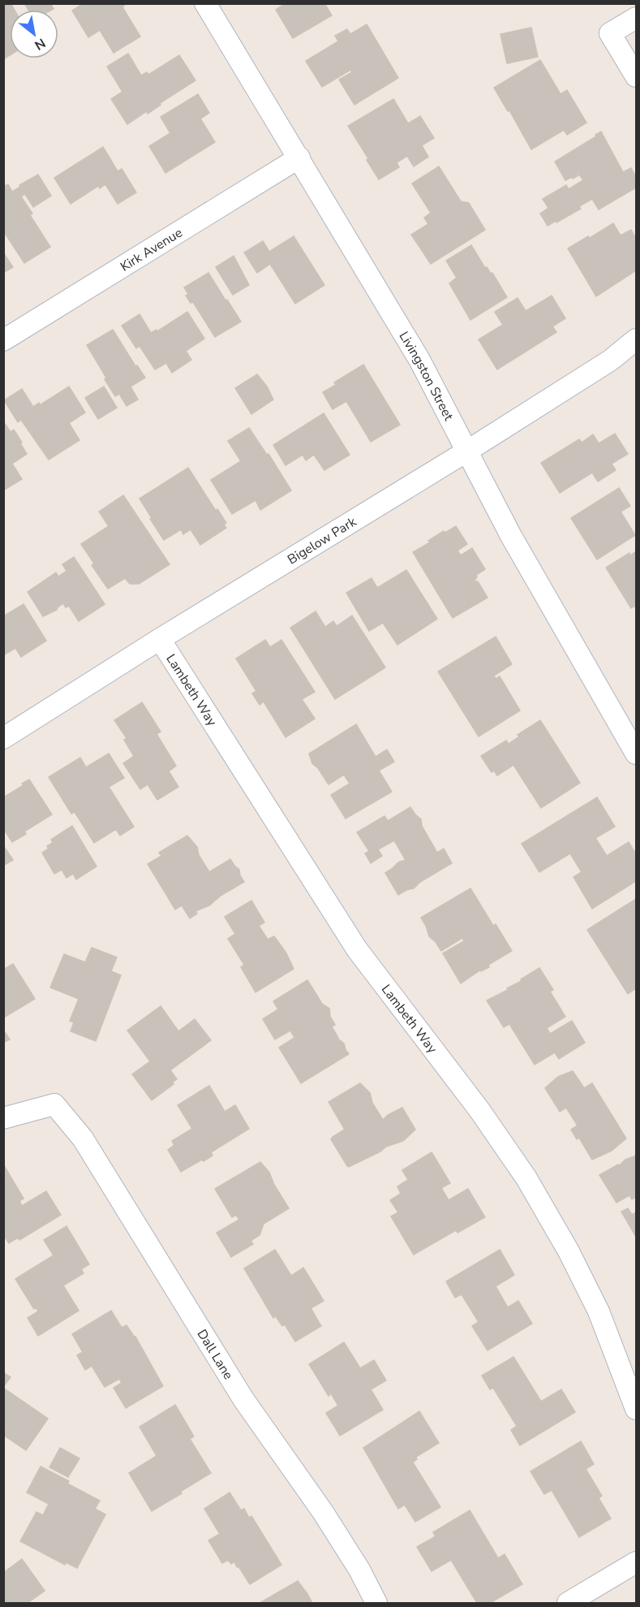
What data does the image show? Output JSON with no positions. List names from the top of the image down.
{
  "streets": {
    "street": [
      "Kirk Avenue",
      "Livingston Street",
      "Bigelow Park",
      "Lambeth Way",
      "Dall Lane"
    ]
  },
  "crossings": [
    ["Kirk Avenue", "Livingston Street"],
    ["Livingston Street", "Bigelow Park"],
    ["Bigelow Park", "Lambeth Way"]
  ],
  "north": "bottom right"
}
